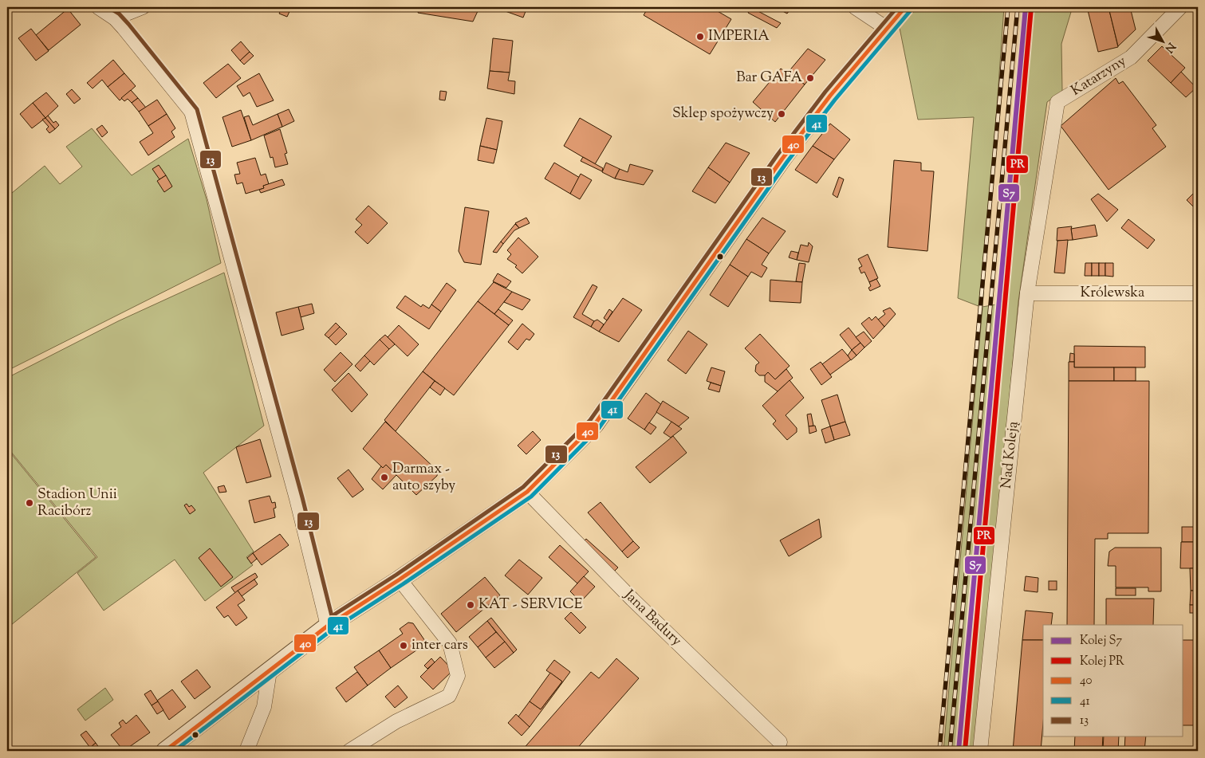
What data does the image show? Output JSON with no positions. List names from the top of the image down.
{
  "streets": {
    "street": [
      "Katarzyny",
      "Królewska",
      "Nad Koleją",
      "Jana Badury"
    ]
  },
  "crossings": [
    ["Katarzyny", "Nad Koleją"],
    ["Królewska", "Nad Koleją"]
  ],
  "places": [
    "IMPERIA",
    "Bar GAFA",
    "Sklep spożywczy",
    "Darmax - auto szyby",
    "Stadion Unii Racibórz",
    "KAT - SERVICE",
    "inter cars"
  ],
  "lines": [
    "rail line S7",
    "transit line 40",
    "transit line 13",
    "rail line PR",
    "transit line 41"
  ],
  "legend": [
    "Kolej S7",
    "Kolej PR",
    "40",
    "41",
    "13"
  ],
  "north": "bottom right"
}
